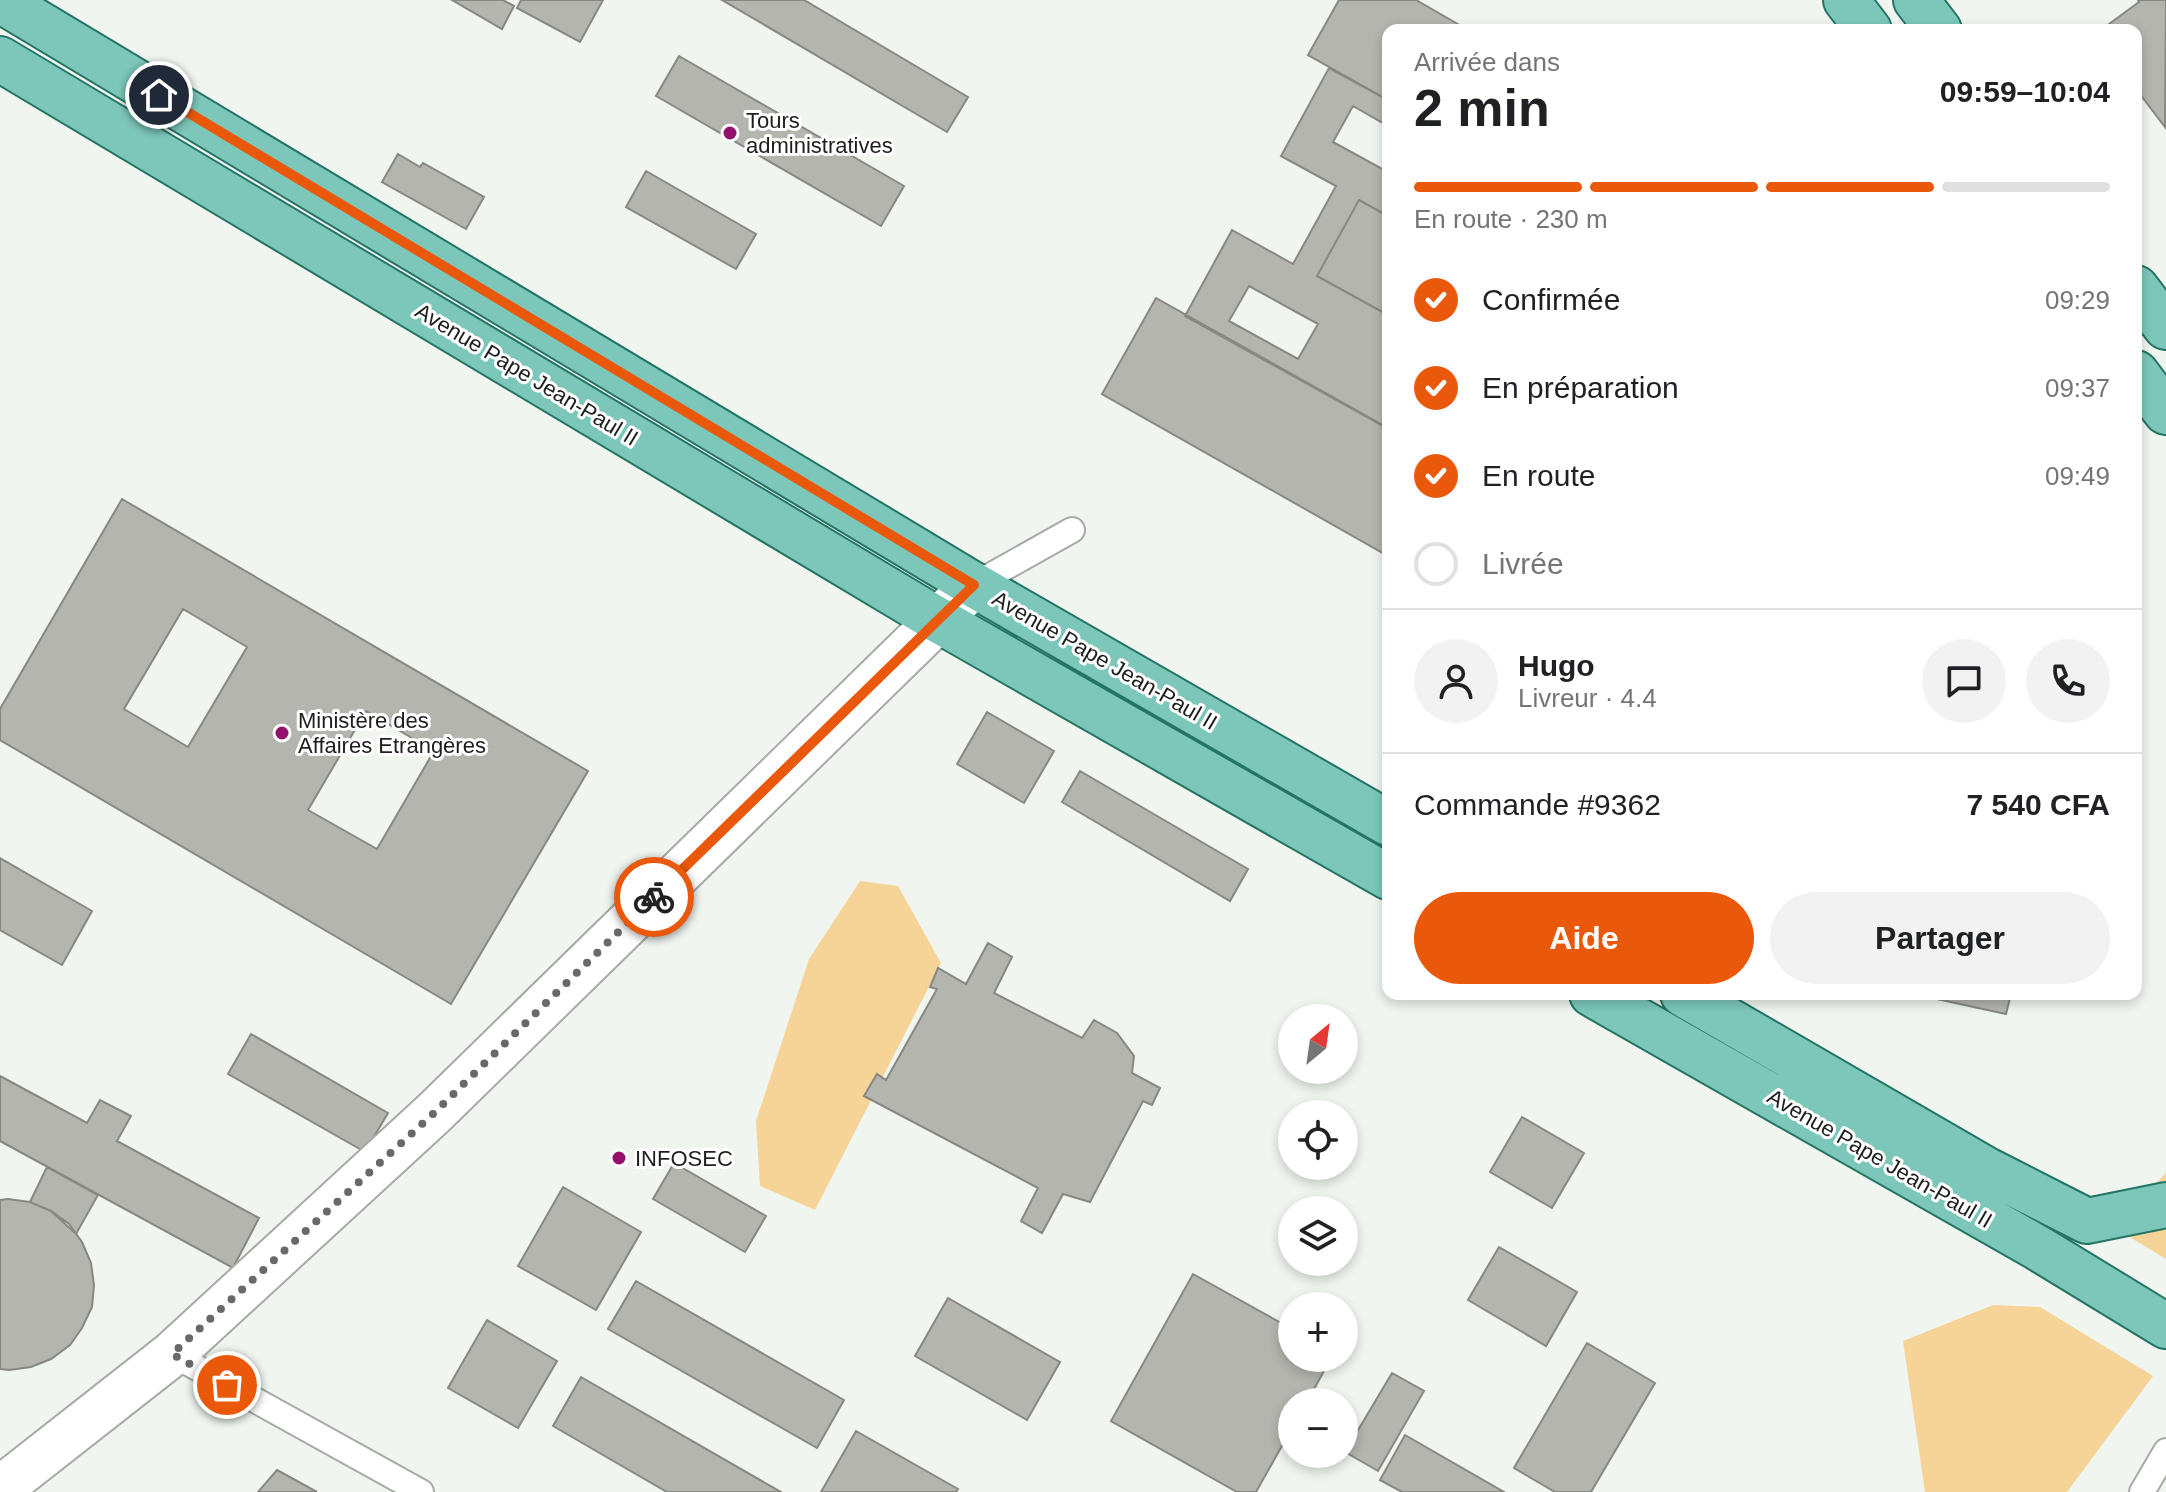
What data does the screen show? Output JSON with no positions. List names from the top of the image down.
{
  "streets": {
    "main road": ["Avenue Pape Jean-Paul II"]
  },
  "places": ["Tours administratives", "Ministère des Affaires Etrangères", "INFOSEC"],
  "north": "top right",
  "page": {
    "heading": ["2 min", "Arrivée dans", "09:59–10:04"],
    "panel": [
      "Hugo",
      "Livreur · 4.4",
      "Commande #9362",
      "7 540 CFA"
    ],
    "bar": "En route · 230 m",
    "list": [
      ["Confirmée", "09:29"],
      ["En préparation", "09:37"],
      ["En route", "09:49"],
      "Livrée"
    ],
    "buttons": ["Aide", "Partager"],
    "map_buttons": ["+", "−"]
  }
}
